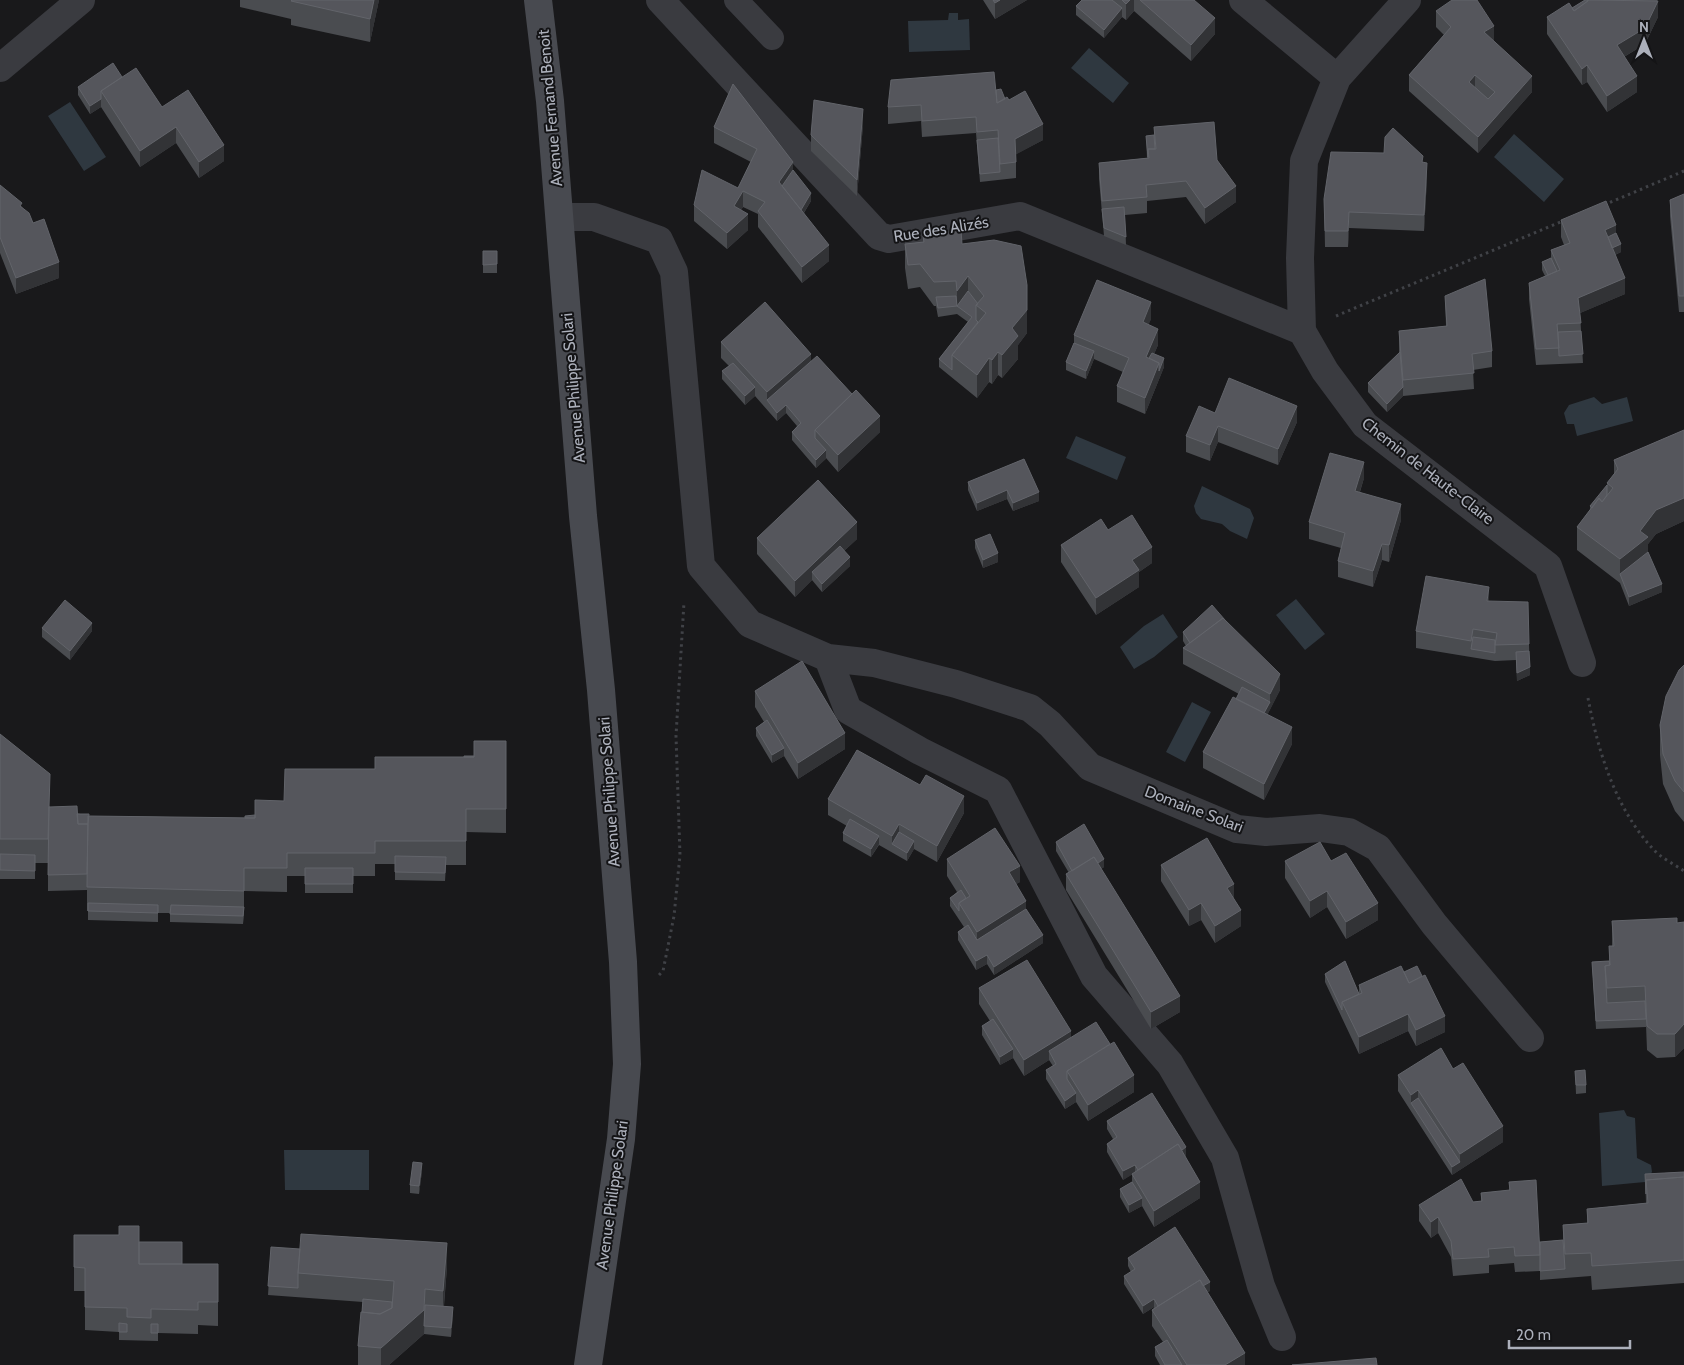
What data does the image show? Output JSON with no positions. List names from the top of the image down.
{
  "streets": {
    "main road": ["Avenue Fernand Benoit", "Avenue Philippe Solari"],
    "street": ["Rue des Alizés", "Chemin de Haute-Claire", "Domaine Solari"]
  },
  "crossings": [
    ["Avenue Fernand Benoit", "Avenue Philippe Solari"],
    ["Rue des Alizés", "Chemin de Haute-Claire"]
  ],
  "scale_bar": "20 m",
  "north": "top"
}
